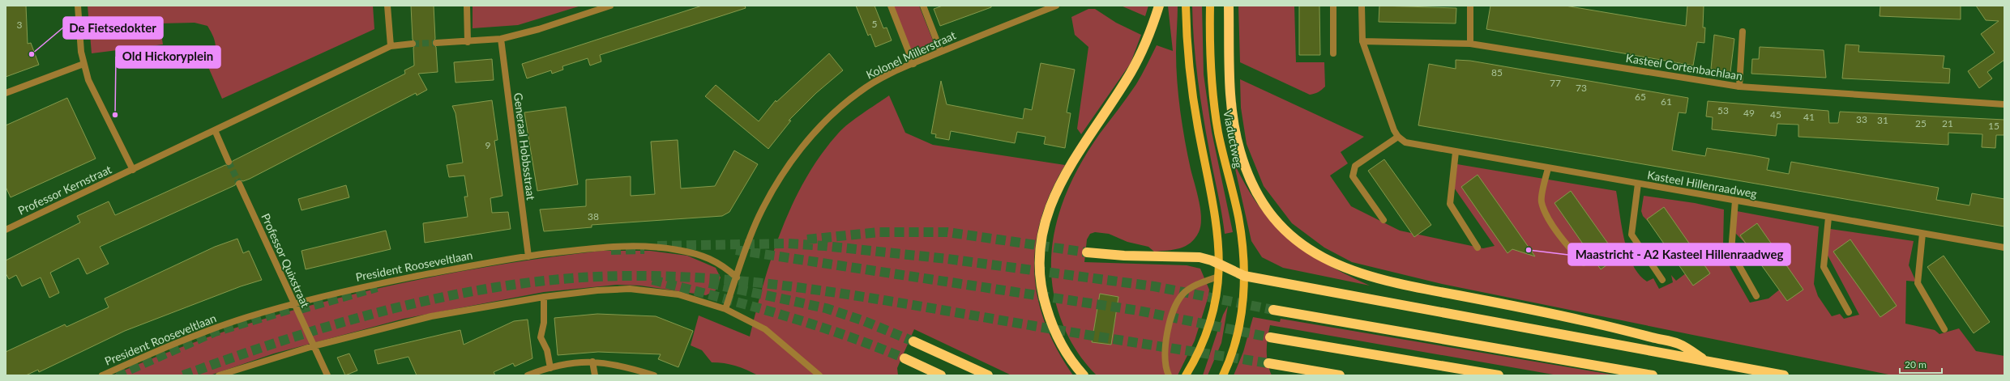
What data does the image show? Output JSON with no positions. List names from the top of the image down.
{
  "streets": {
    "main road": ["Viaductweg"],
    "street": [
      "Kolonel Millerstraat",
      "Kasteel Cortenbachlaan",
      "Generaal Hobbsstraat",
      "Kasteel Hillenraadweg",
      "Professor Kernstraat",
      "Professor Quixstraat",
      "President Rooseveltlaan"
    ]
  },
  "crossings": [
    ["Kolonel Millerstraat", "President Rooseveltlaan"],
    ["Generaal Hobbsstraat", "President Rooseveltlaan"],
    ["Professor Quixstraat", "President Rooseveltlaan"]
  ],
  "places": ["De Fietsedokter", "Old Hickoryplein", "Maastricht - A2 Kasteel Hillenraadweg"],
  "house_numbers": [
    "5",
    "3",
    "85",
    "77",
    "73",
    "65",
    "61",
    "53",
    "49",
    "45",
    "41",
    "33",
    "31",
    "25",
    "21",
    "15",
    "9",
    "38"
  ],
  "scale_bar": "20 m"
}
